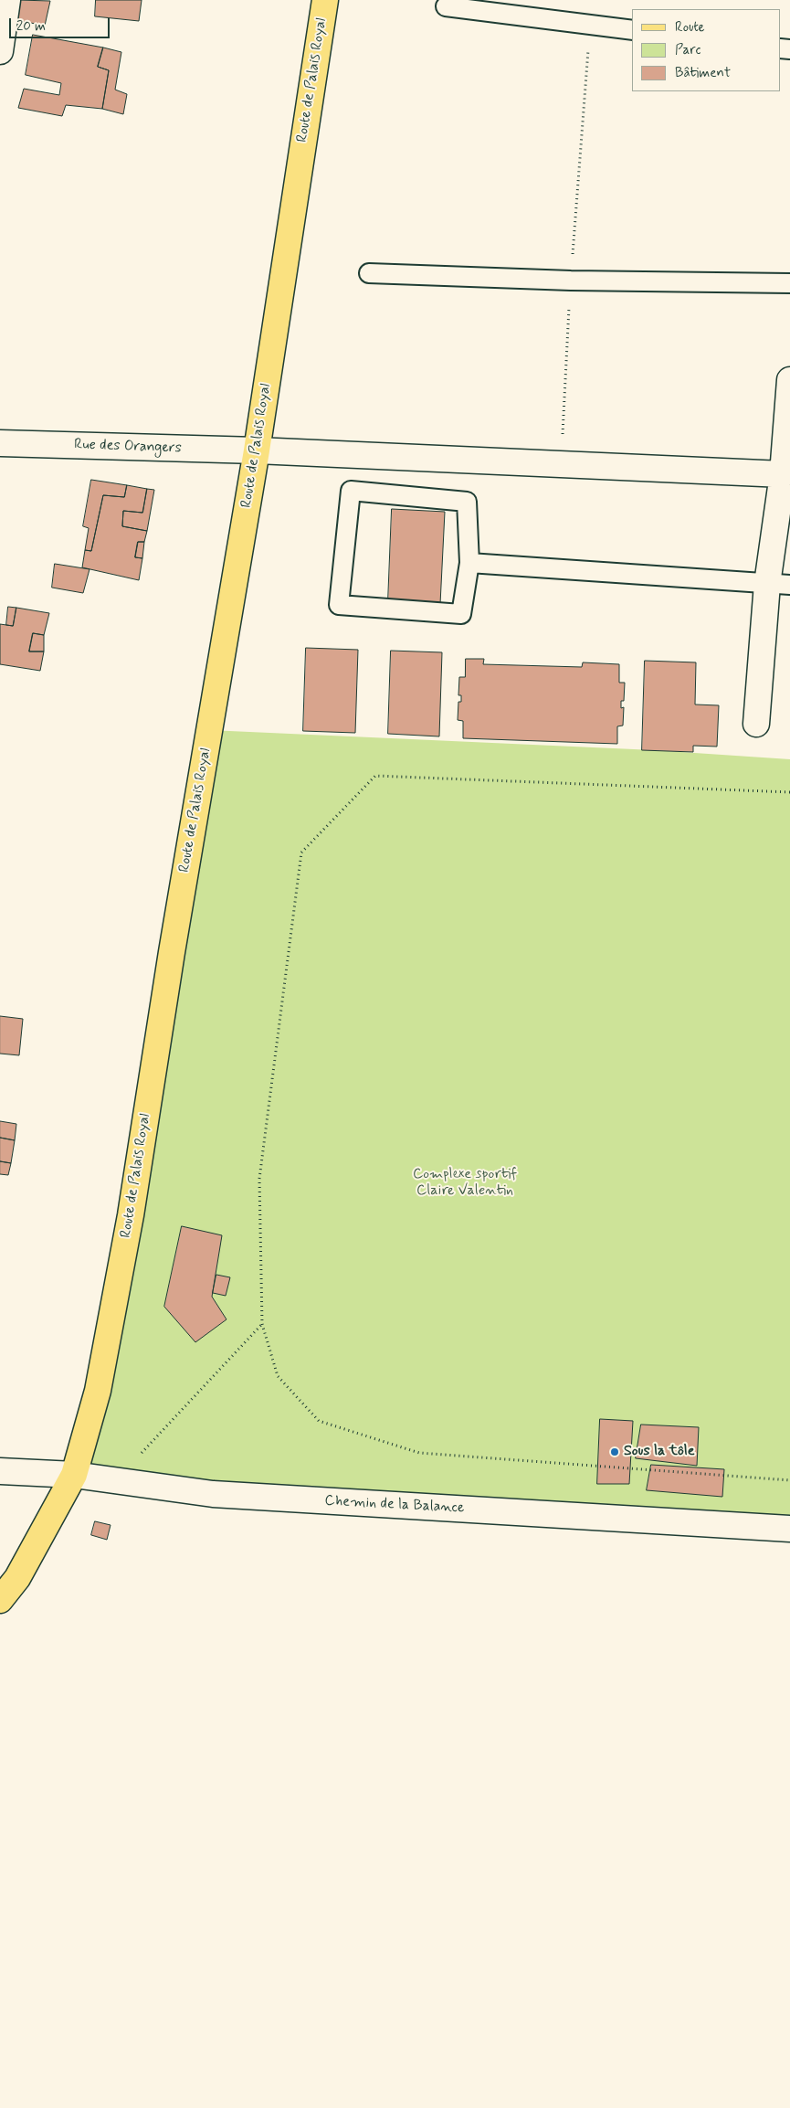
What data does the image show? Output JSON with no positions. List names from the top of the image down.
{
  "streets": {
    "main road": ["Route de Palais Royal"],
    "street": ["Rue des Orangers", "Chemin de la Balance"]
  },
  "crossings": [
    ["Route de Palais Royal", "Rue des Orangers"],
    ["Route de Palais Royal", "Chemin de la Balance"]
  ],
  "parks": ["Complexe sportif Claire Valentin"],
  "places": ["Sous la tôle"],
  "legend": ["Route", "Parc", "Bâtiment"],
  "scale_bar": "20 m"
}
